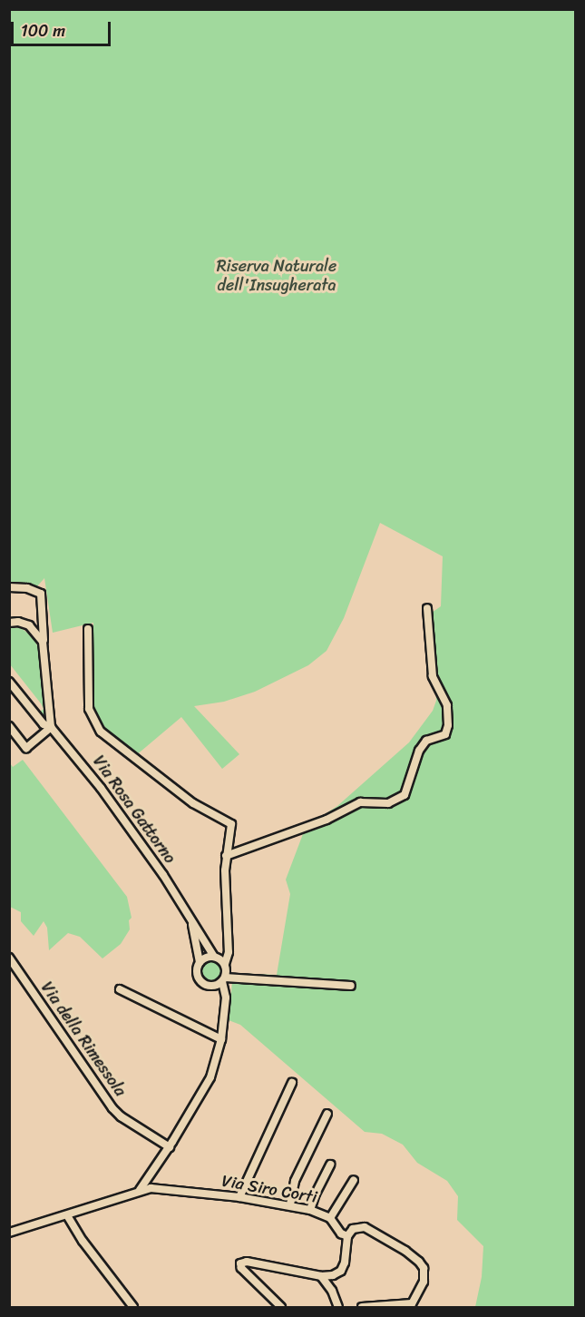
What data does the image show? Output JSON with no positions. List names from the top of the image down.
{
  "streets": {
    "street": ["Via Rosa Gattorno", "Via della Rimessola", "Via Siro Corti"]
  },
  "parks": ["Riserva Naturale dell'Insugherata"],
  "scale_bar": "100 m"
}
